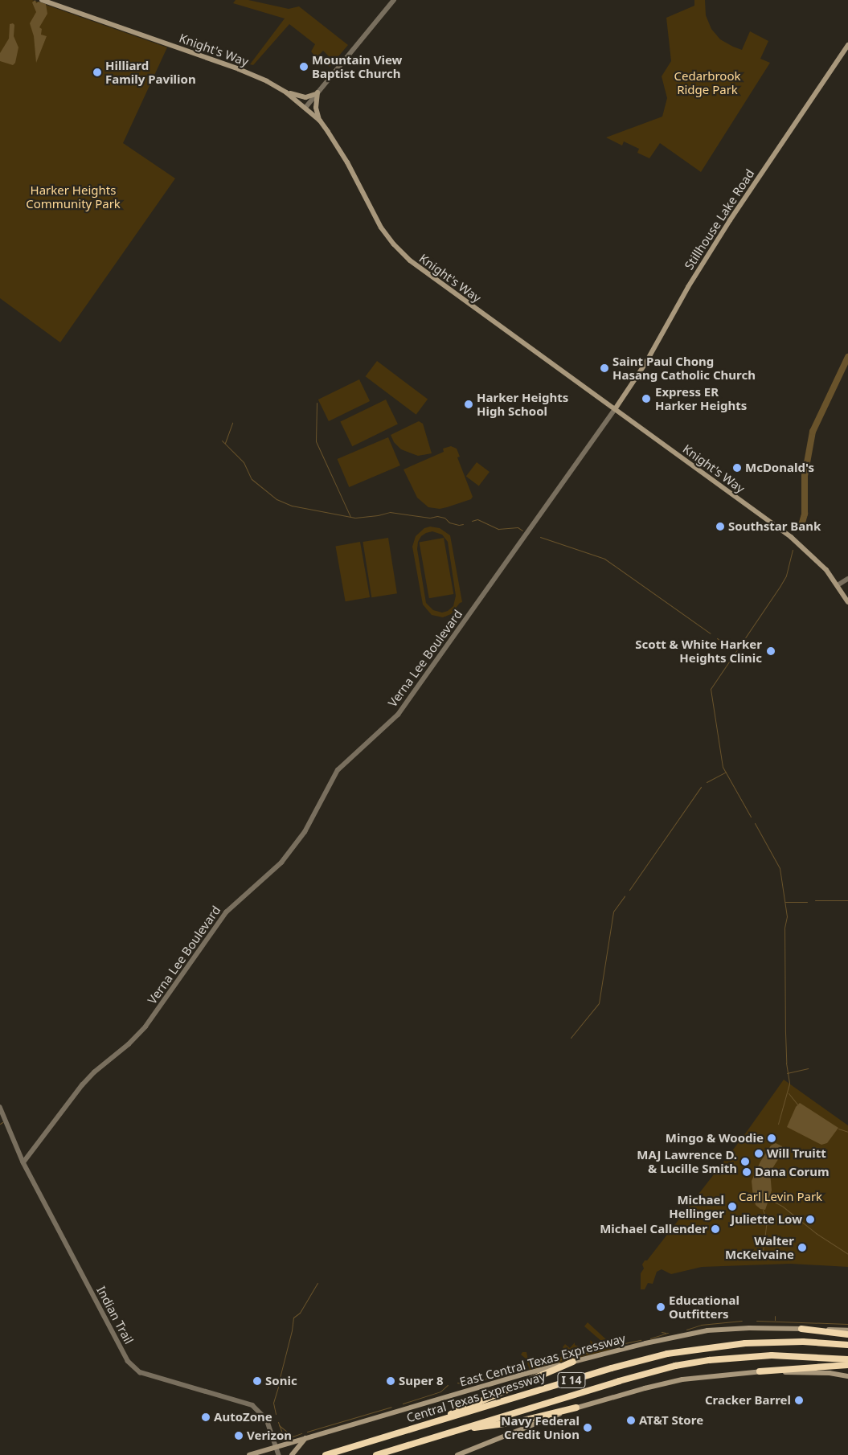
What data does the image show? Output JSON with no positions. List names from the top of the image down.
{
  "streets": {
    "highway": ["I 14", "Central Texas Expressway"],
    "main road": ["Knight's Way", "Stillhouse Lake Road", "East Central Texas Expressway"],
    "street": ["Verna Lee Boulevard", "Indian Trail"]
  },
  "crossings": [
    ["Knight's Way", "Stillhouse Lake Road"],
    ["Knight's Way", "Verna Lee Boulevard"],
    ["Stillhouse Lake Road", "Verna Lee Boulevard"],
    ["Verna Lee Boulevard", "Indian Trail"],
    ["Indian Trail", "East Central Texas Expressway"]
  ],
  "parks": ["Cedarbrook Ridge Park", "Harker Heights Community Park", "Carl Levin Park"],
  "places": [
    "Mountain View Baptist Church",
    "Hilliard Family Pavilion",
    "Saint Paul Chong Hasang Catholic Church",
    "Express ER Harker Heights",
    "Harker Heights High School",
    "McDonald's",
    "Southstar Bank",
    "Scott & White Harker Heights Clinic",
    "Mingo & Woodie",
    "Will Truitt",
    "MAJ Lawrence D. & Lucille Smith",
    "Dana Corum",
    "Michael Hellinger",
    "Juliette Low",
    "Michael Callender",
    "Walter McKelvaine",
    "Educational Outfitters",
    "Sonic",
    "Super 8",
    "Cracker Barrel",
    "AutoZone",
    "AT&T Store",
    "Navy Federal Credit Union",
    "Verizon"
  ]
}
